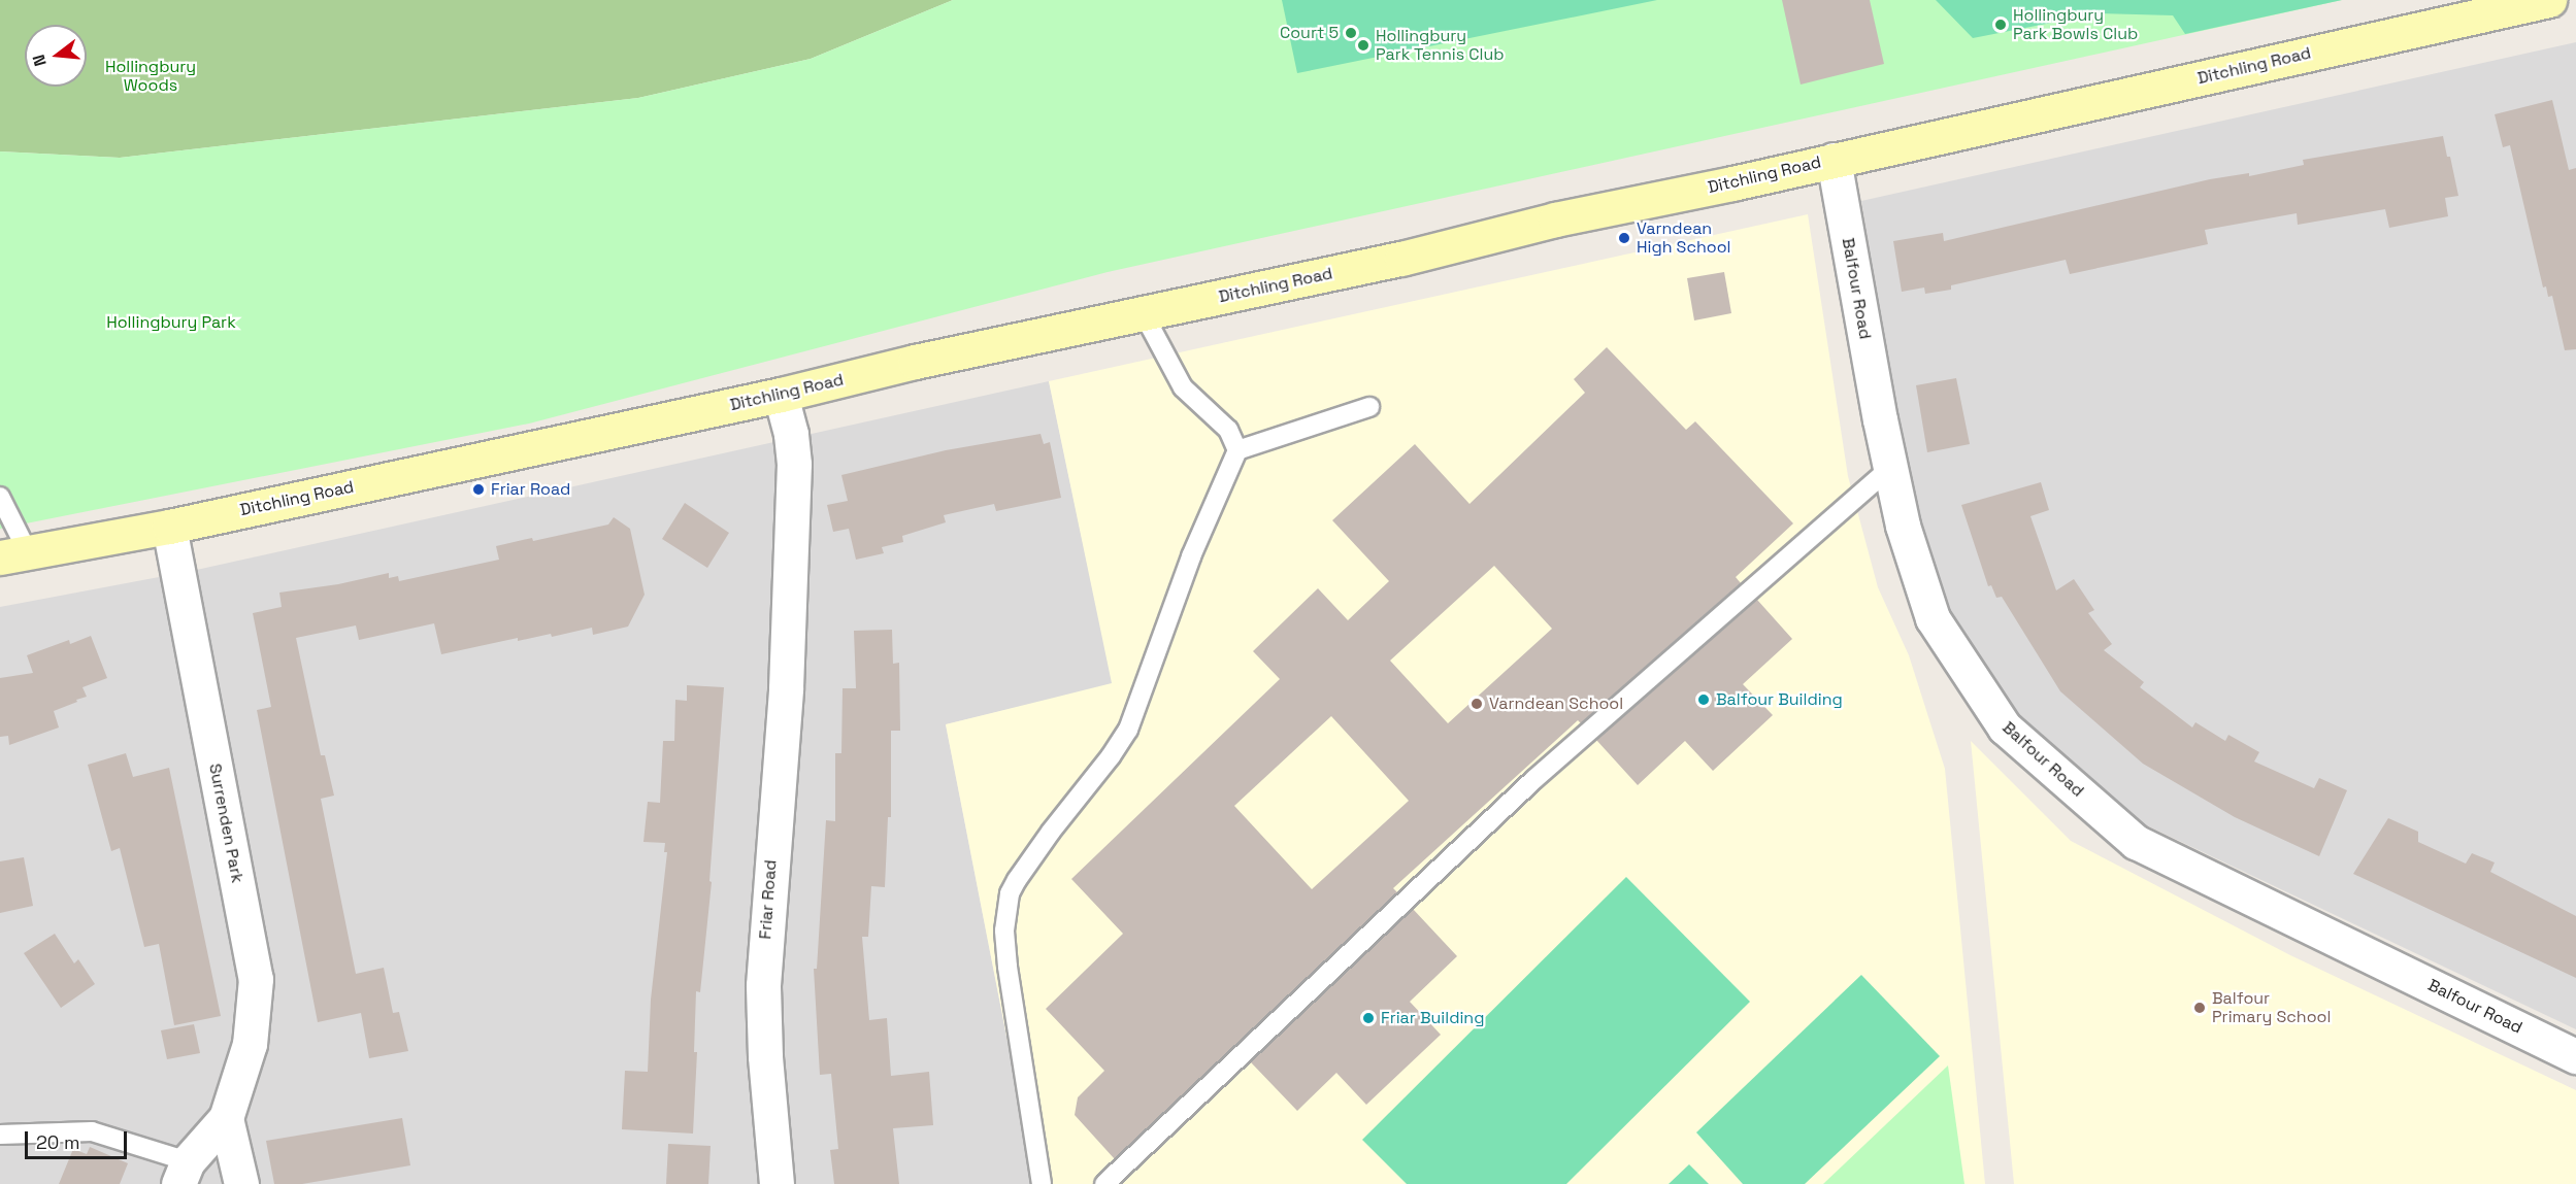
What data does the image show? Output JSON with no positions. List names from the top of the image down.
{
  "streets": {
    "street": [
      "Ditchling Road",
      "Balfour Road",
      "Surrenden Park",
      "Friar Road"
    ]
  },
  "crossings": [
    ["Ditchling Road", "Balfour Road"],
    ["Ditchling Road", "Surrenden Park"],
    ["Ditchling Road", "Friar Road"]
  ],
  "parks": ["Hollingbury Woods", "Hollingbury Park"],
  "places": [
    "Hollingbury Park Bowls Club",
    "Court 5",
    "Hollingbury Park Tennis Club",
    "Varndean High School",
    "Friar Road",
    "Balfour Building",
    "Varndean School",
    "Balfour Primary School",
    "Friar Building"
  ],
  "scale_bar": "20 m",
  "north": "left"
}
